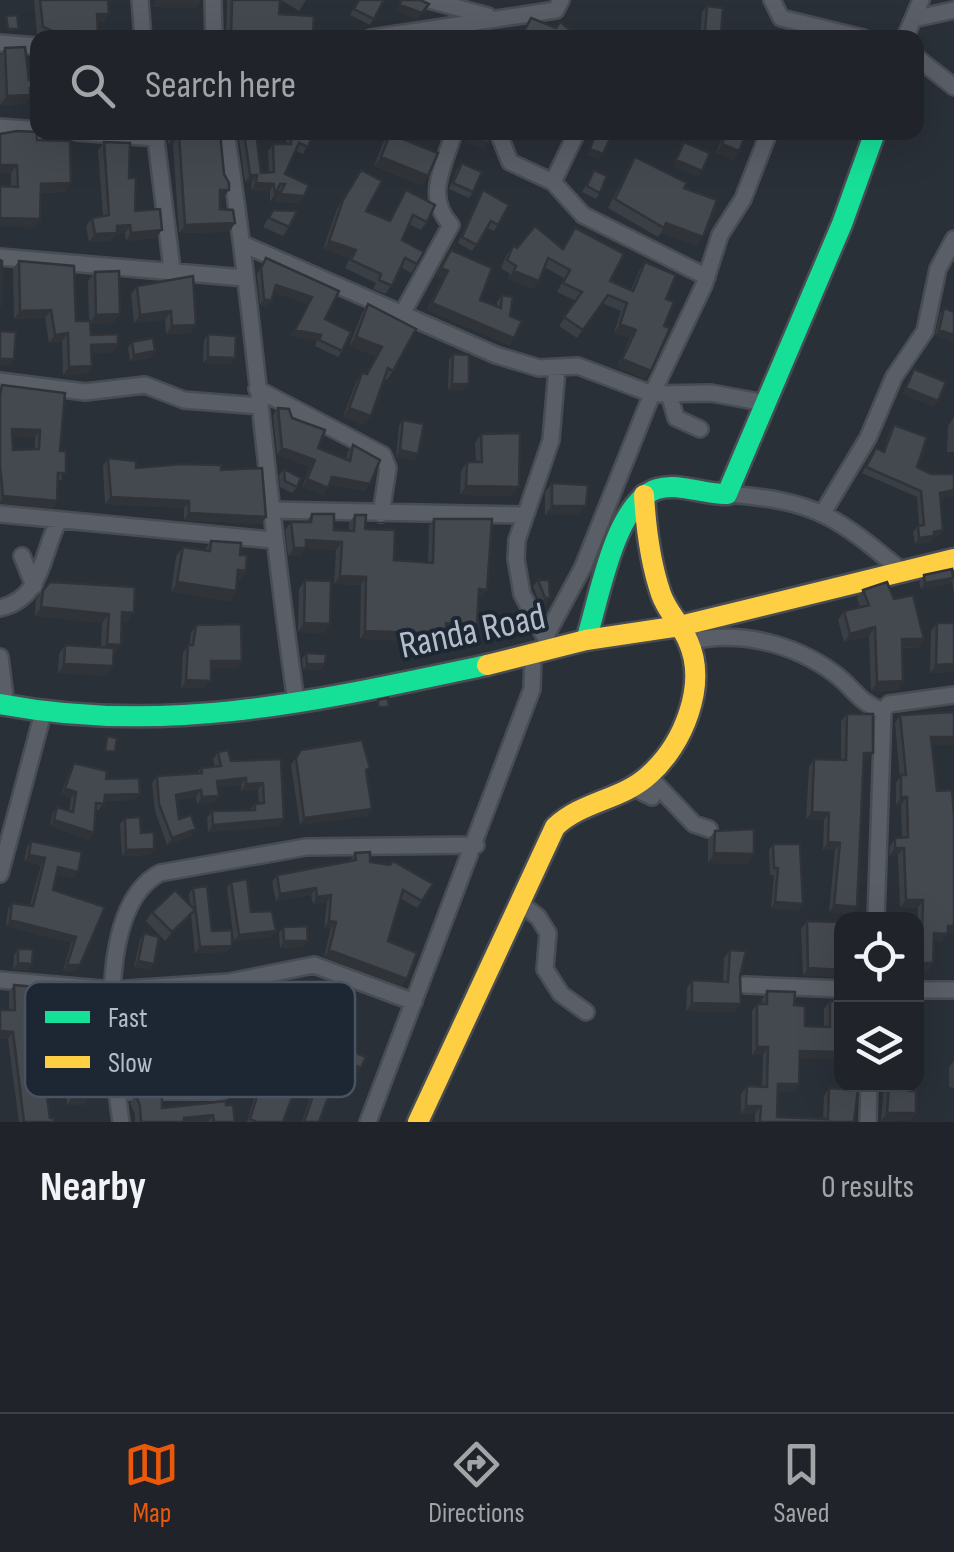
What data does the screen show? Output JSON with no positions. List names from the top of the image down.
{
  "streets": {
    "street": ["Randa Road"]
  },
  "legend": ["Fast", "Slow"],
  "page": {
    "search": "Search here",
    "heading": ["Nearby", "0 results"],
    "nav": ["Map", "Directions", "Saved"]
  }
}
